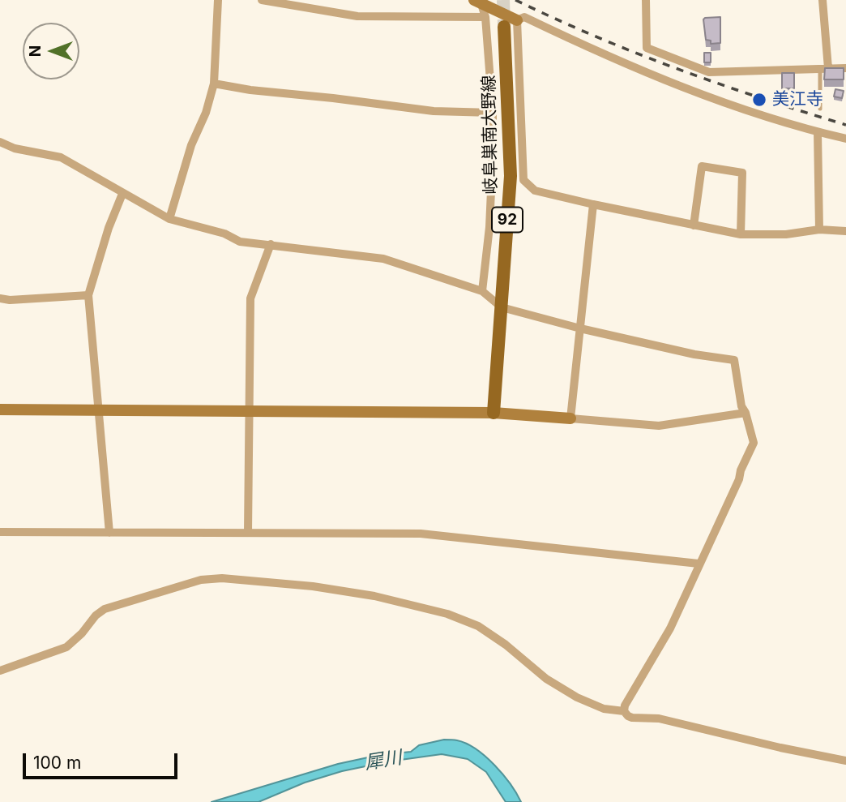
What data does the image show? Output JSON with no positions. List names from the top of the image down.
{
  "streets": {
    "main road": ["岐阜巣南大野線", "92"]
  },
  "water": ["犀川"],
  "places": ["美江寺"],
  "scale_bar": "100 m",
  "north": "left"
}
